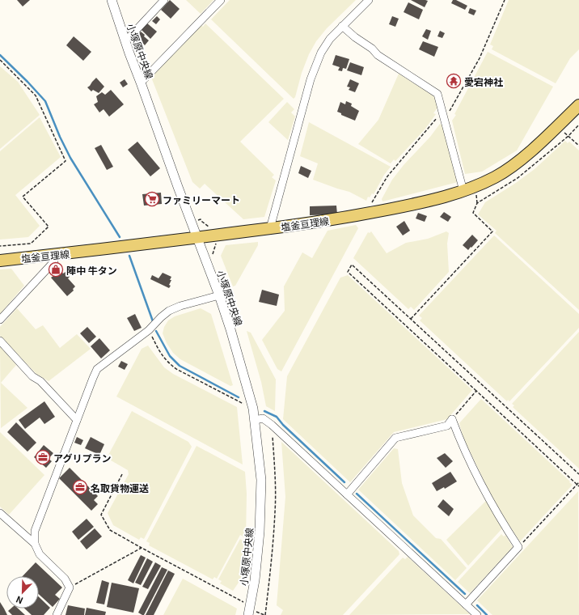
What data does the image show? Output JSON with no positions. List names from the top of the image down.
{
  "streets": {
    "main road": ["塩釜亘理線"],
    "street": ["小塚原中央線"]
  },
  "crossings": [
    ["小塚原中央線", "塩釜亘理線"]
  ],
  "places": {
    "temple": ["愛宕神社"],
    "supermarket": ["ファミリーマート"],
    "shop": ["陣中 牛タン"],
    "office": ["アグリプラン", "名取貨物運送"]
  },
  "north": "bottom left"
}
